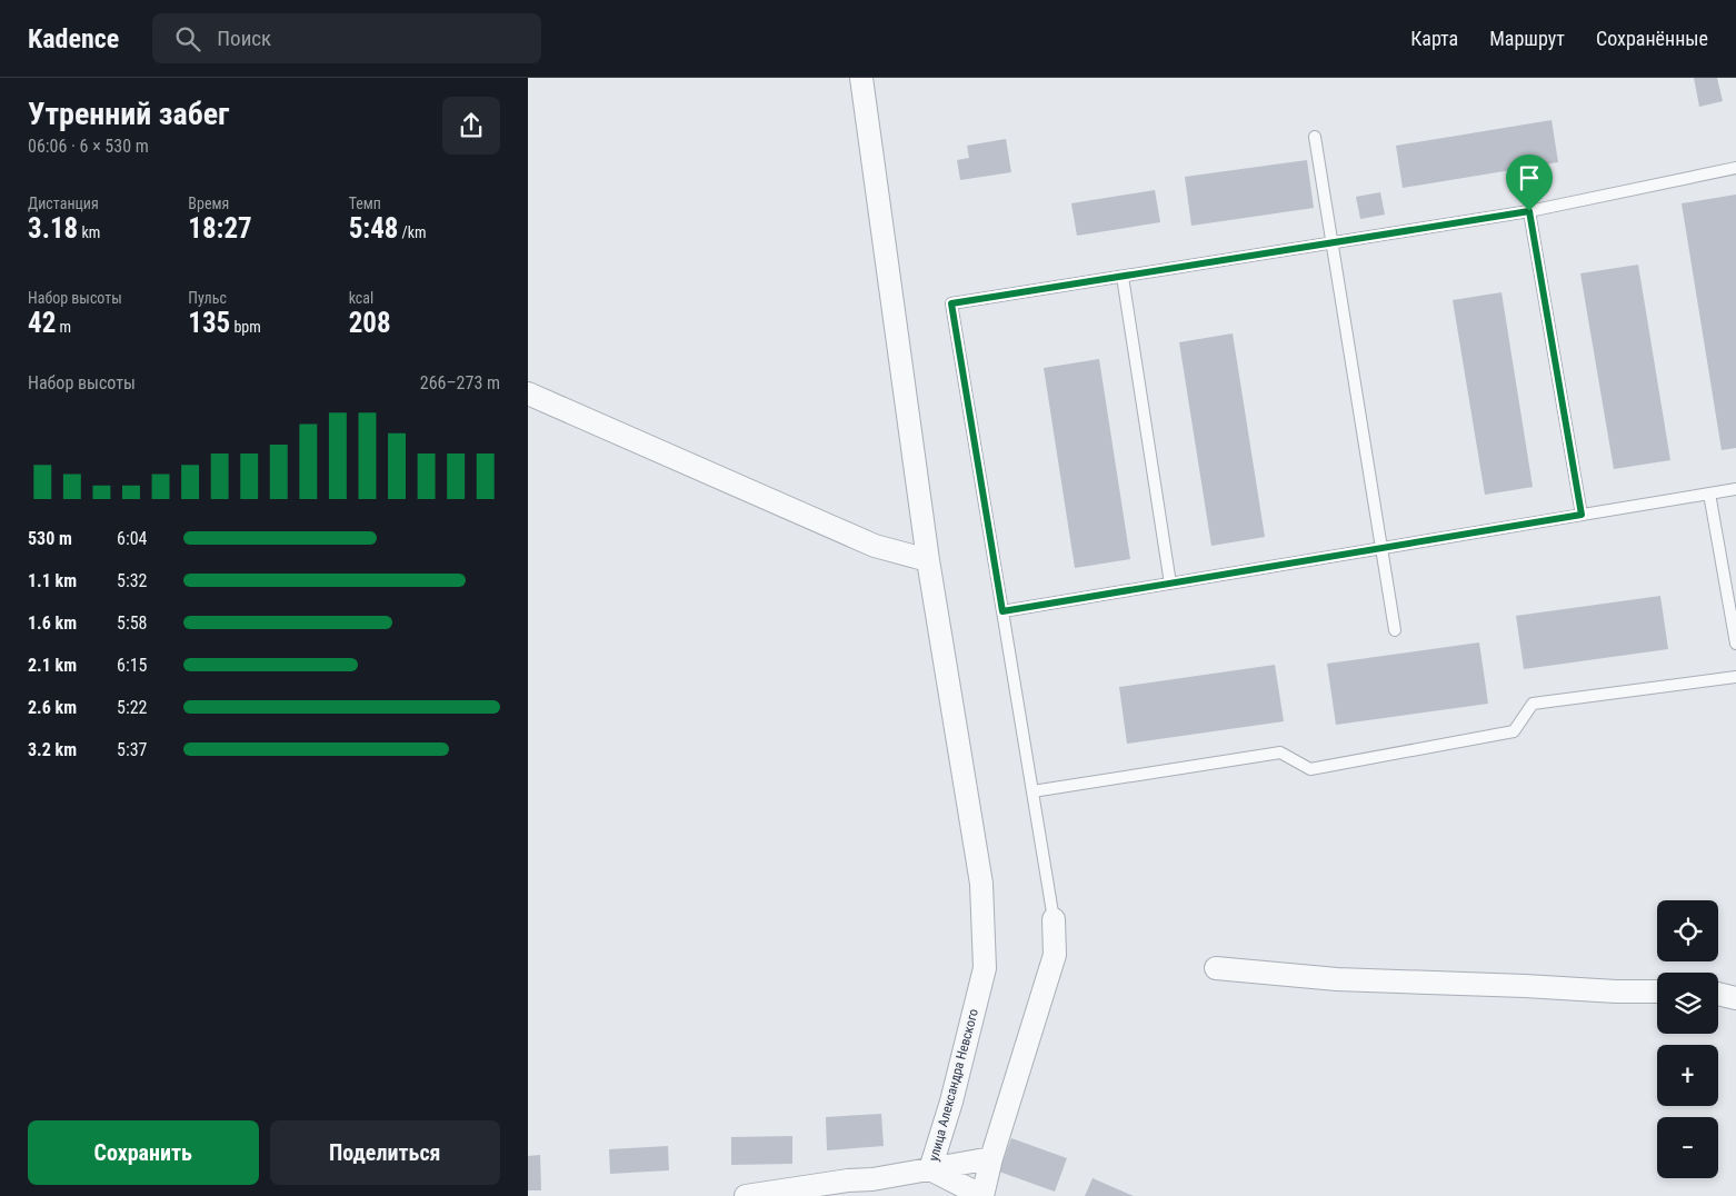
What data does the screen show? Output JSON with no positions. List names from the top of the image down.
{
  "streets": {
    "street": ["улица Александра Невского"]
  },
  "page": {
    "header": "Kadence",
    "search": "Поиск",
    "nav": ["Карта", "Маршрут", "Сохранённые"],
    "heading": ["Утренний забег", "06:06 · 6 × 530 m"],
    "stats": [
      ["Дистанция", "3.18 km"],
      ["Время", "18:27"],
      ["Темп", "5:48 /km"],
      ["Набор высоты", "42 m"],
      ["Пульс", "135 bpm"],
      ["kcal", "208"]
    ],
    "chart": ["Набор высоты", "266–273 m"],
    "list": [
      {
        "name": "530 m",
        "note": "6:04"
      },
      {
        "name": "1.1 km",
        "note": "5:32"
      },
      {
        "name": "1.6 km",
        "note": "5:58"
      },
      {
        "name": "2.1 km",
        "note": "6:15"
      },
      {
        "name": "2.6 km",
        "note": "5:22"
      },
      {
        "name": "3.2 km",
        "note": "5:37"
      }
    ],
    "map_buttons": ["+", "−"],
    "buttons": ["Сохранить", "Поделиться"]
  }
}
